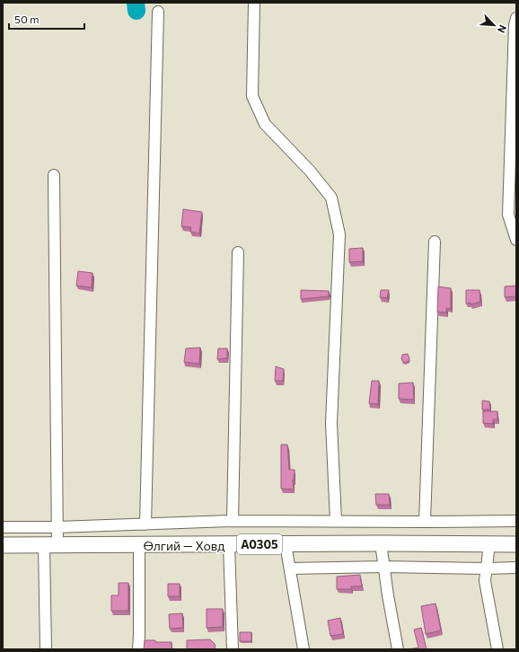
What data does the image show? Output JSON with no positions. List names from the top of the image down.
{
  "streets": {
    "highway": ["A0305", "Өлгий — Ховд"]
  },
  "scale_bar": "50 m",
  "north": "bottom right"
}
